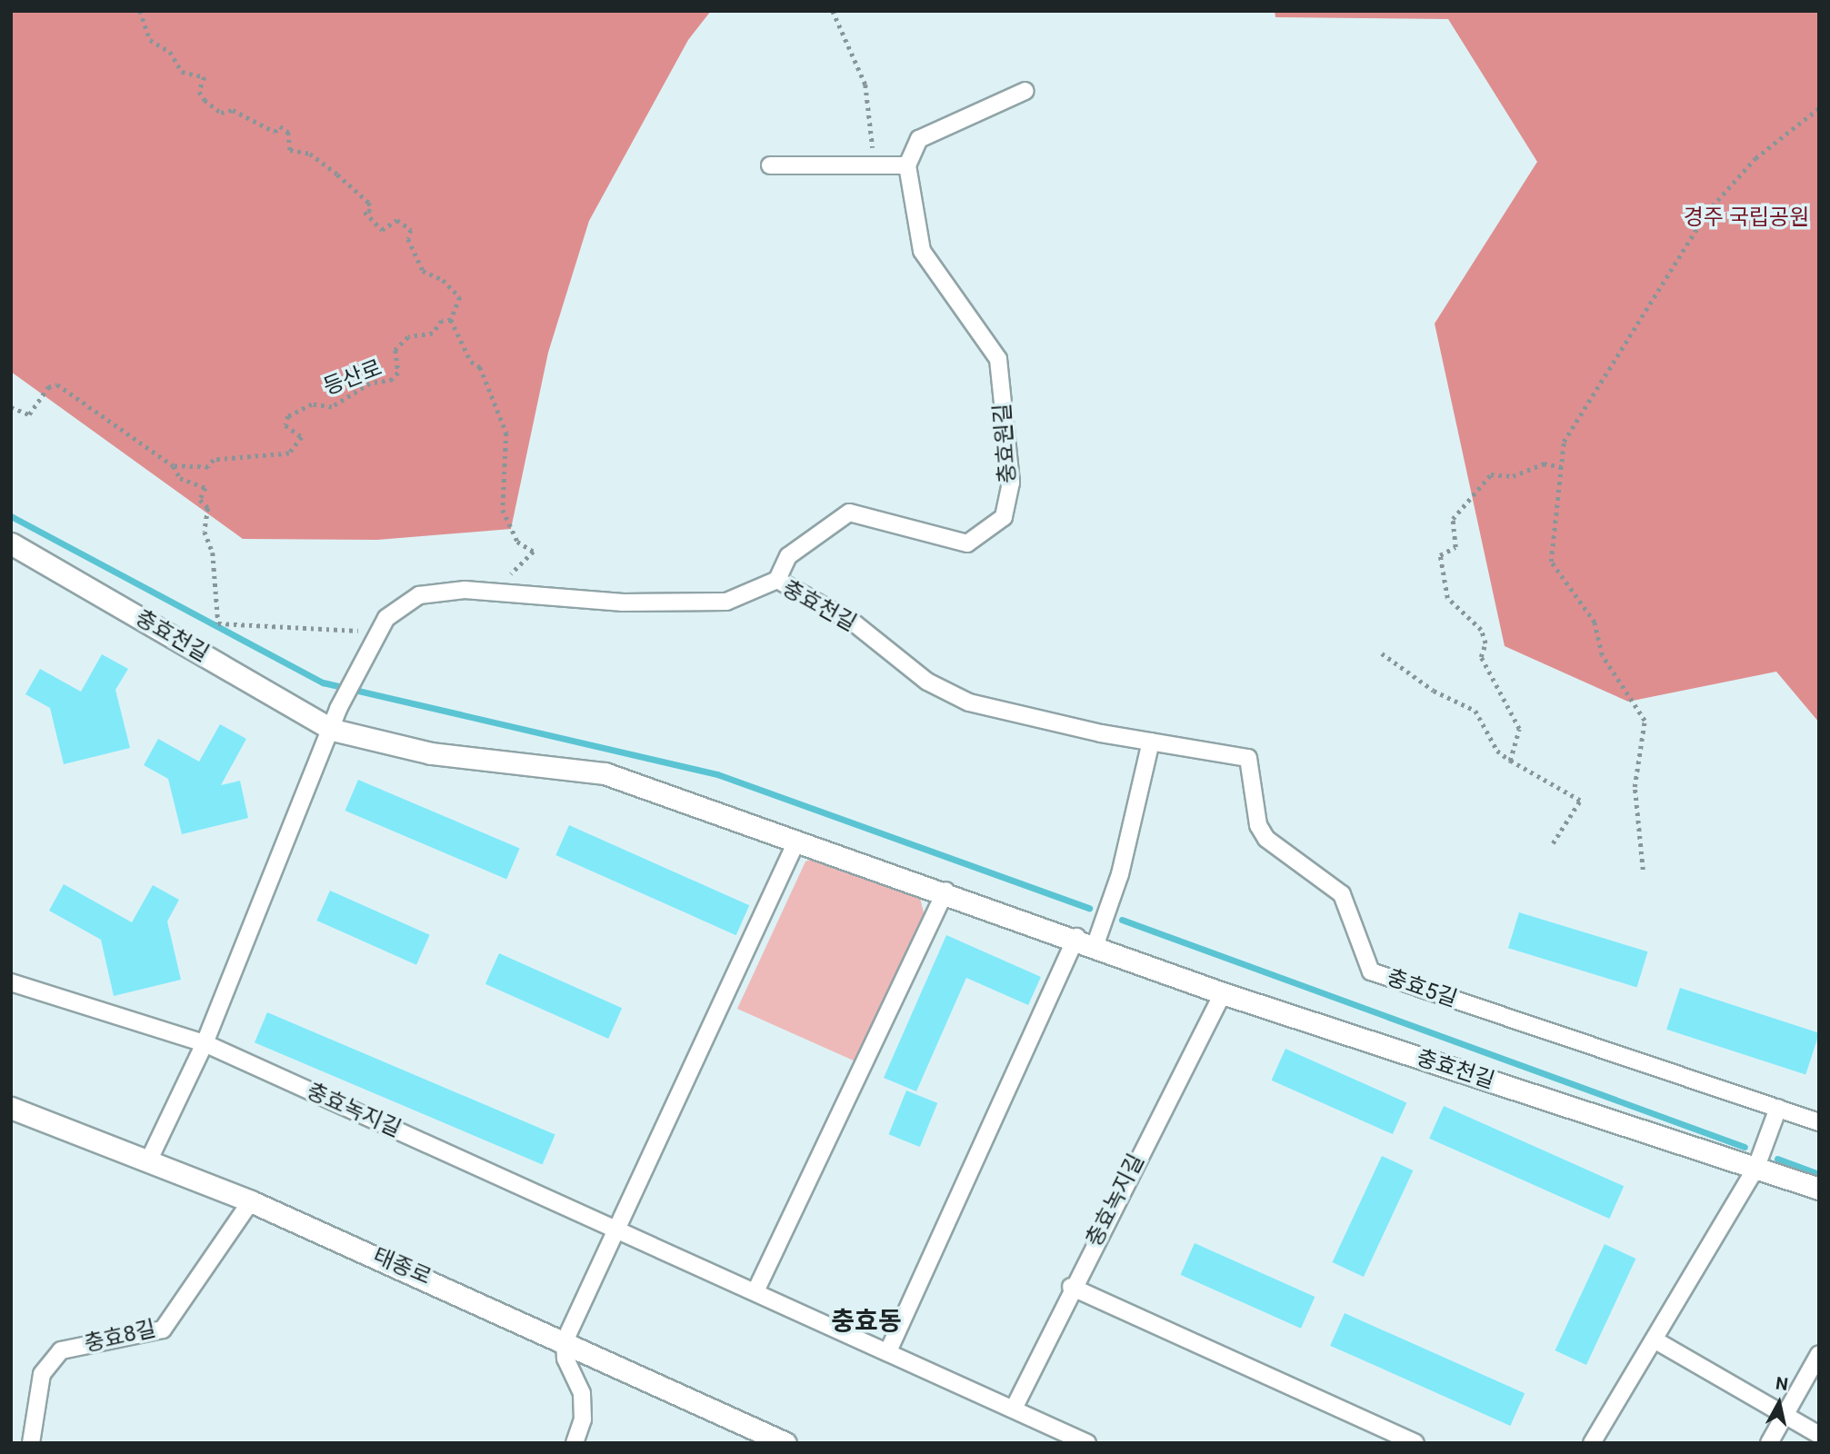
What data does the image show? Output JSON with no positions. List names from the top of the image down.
{
  "streets": {
    "street": [
      "충효원길",
      "충효천길",
      "충효5길",
      "충효녹지길",
      "태종로",
      "충효8길"
    ],
    "path": ["등산로"]
  },
  "crossings": [
    ["충효원길", "충효천길"],
    ["충효천길", "충효5길"],
    ["충효천길", "충효녹지길"],
    ["태종로", "충효8길"]
  ],
  "districts": ["충효동"],
  "parks": ["경주 국립공원"],
  "north": "top"
}
